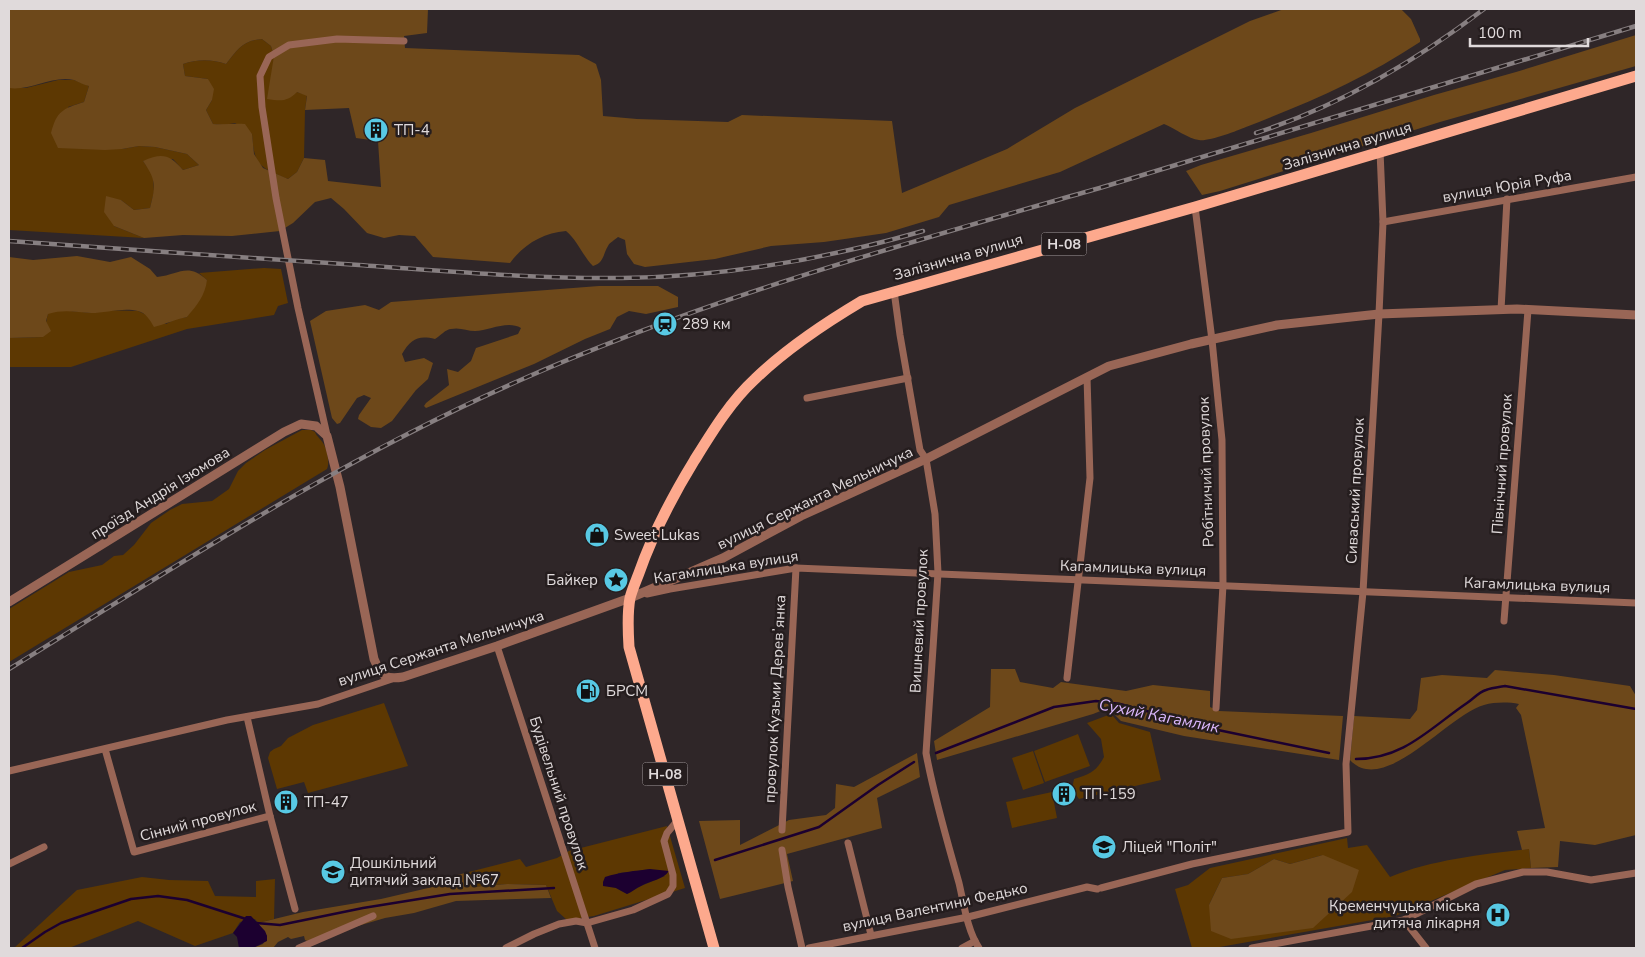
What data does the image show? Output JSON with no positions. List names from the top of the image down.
{
  "streets": {
    "main road": ["Залізнична вулиця", "Н-08"],
    "street": [
      "вулиця Юрія Руфа",
      "Північний провулок",
      "Робітничий провулок",
      "Сиваський провулок",
      "проїзд Андрія Ізюмова",
      "вулиця Сержанта Мельничука",
      "Кагамлицька вулиця",
      "Вишневий провулок",
      "провулок Кузьми Деревʼянка",
      "Будівельний провулок",
      "Сінний провулок",
      "вулиця Валентини Федько"
    ]
  },
  "crossings": [
    ["Залізнична вулиця", "Н-08"],
    ["Залізнична вулиця", "Робітничий провулок"],
    ["Залізнична вулиця", "Сиваський провулок"],
    ["Залізнична вулиця", "вулиця Сержанта Мельничука"],
    ["Залізнична вулиця", "Кагамлицька вулиця"],
    ["Залізнична вулиця", "Вишневий провулок"],
    ["вулиця Юрія Руфа", "Сиваський провулок"],
    ["Н-08", "вулиця Сержанта Мельничука"],
    ["Н-08", "Кагамлицька вулиця"],
    ["Північний провулок", "вулиця Сержанта Мельничука"],
    ["Північний провулок", "Кагамлицька вулиця"],
    ["Робітничий провулок", "вулиця Сержанта Мельничука"],
    ["Робітничий провулок", "Кагамлицька вулиця"],
    ["Сиваський провулок", "вулиця Сержанта Мельничука"],
    ["Сиваський провулок", "Кагамлицька вулиця"],
    ["Сиваський провулок", "вулиця Валентини Федько"],
    ["вулиця Сержанта Мельничука", "Кагамлицька вулиця"],
    ["вулиця Сержанта Мельничука", "Вишневий провулок"],
    ["вулиця Сержанта Мельничука", "Будівельний провулок"],
    ["вулиця Сержанта Мельничука", "Сінний провулок"],
    ["Кагамлицька вулиця", "Вишневий провулок"],
    ["Кагамлицька вулиця", "провулок Кузьми Деревʼянка"],
    ["Вишневий провулок", "вулиця Валентини Федько"]
  ],
  "water": ["Сухий Кагамлик"],
  "places": {
    "building": ["ТП-4", "ТП-159", "ТП-47"],
    "station": ["289 км"],
    "shop": ["Sweet Lukas"],
    "place": ["Байкер"],
    "fuel station": ["БРСМ"],
    "school or university": ["Ліцей \"Політ\"", "Дошкільний дитячий заклад №67"],
    "hospital": ["Кременчуцька міська дитяча лікарня"]
  },
  "scale_bar": "100 m"
}
